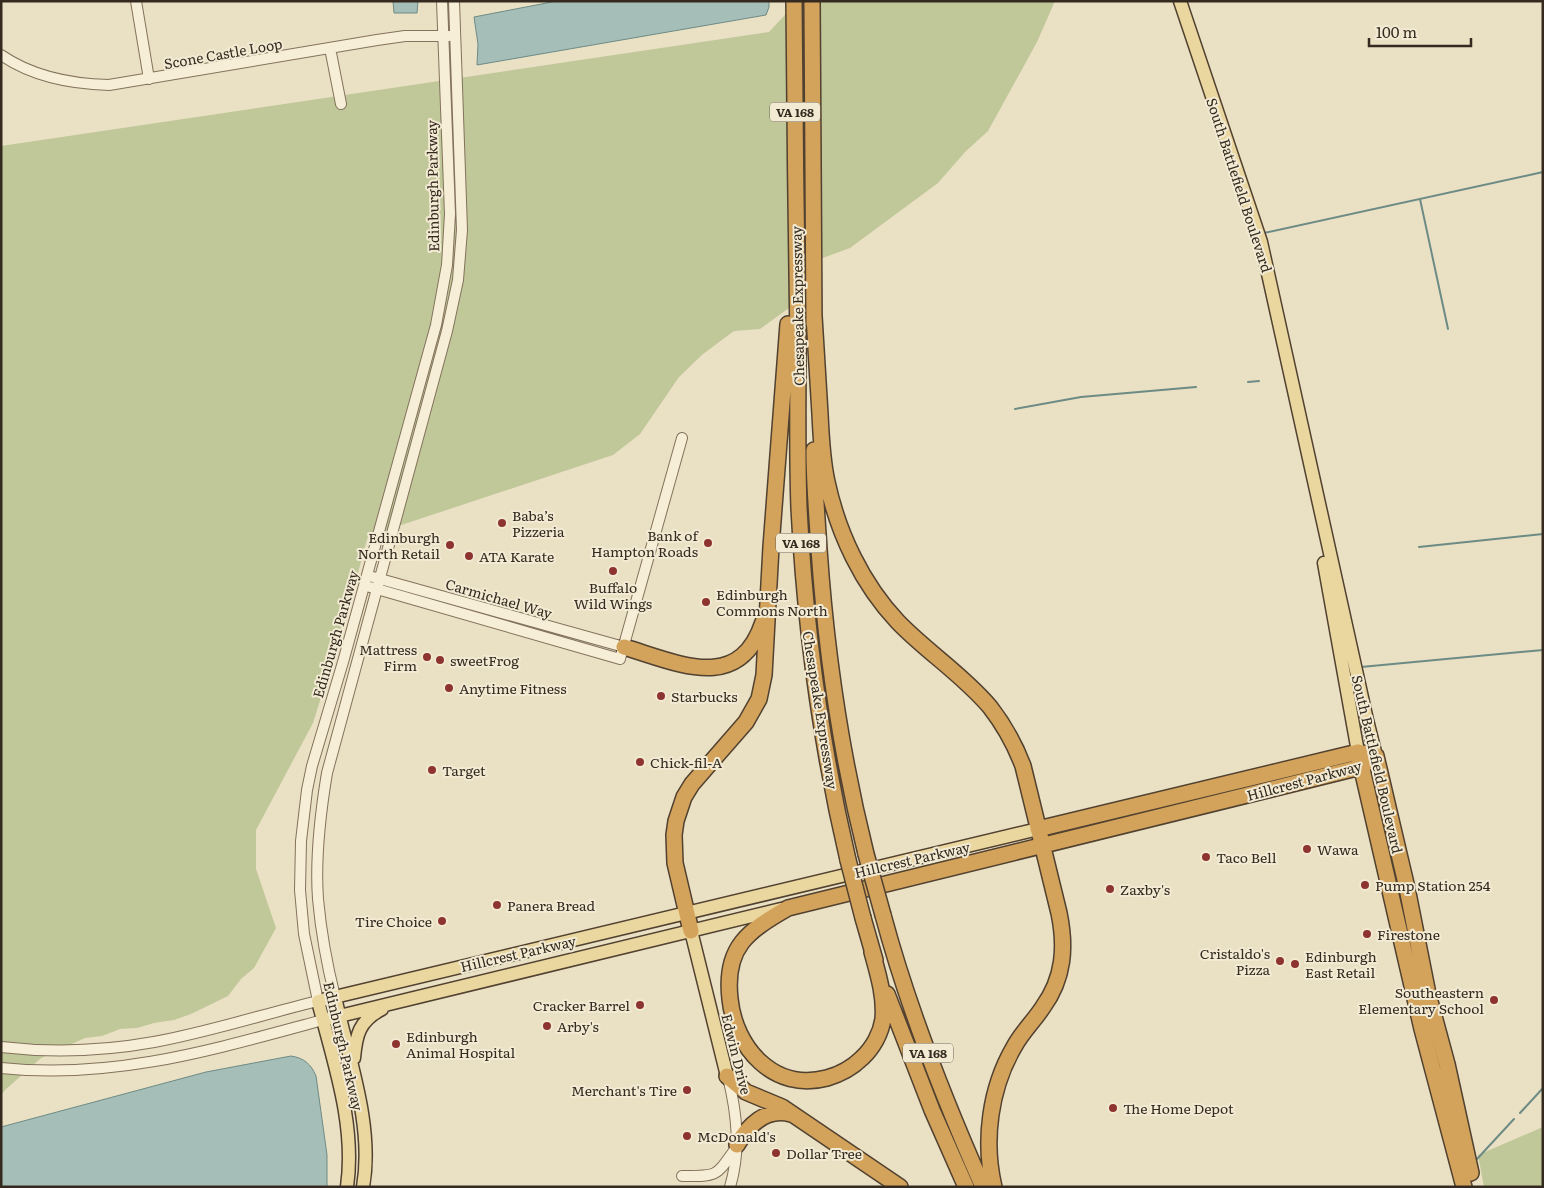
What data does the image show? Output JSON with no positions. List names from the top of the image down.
{
  "streets": {
    "highway": [
      "VA 168",
      "South Battlefield Boulevard",
      "Chesapeake Expressway",
      "Hillcrest Parkway"
    ],
    "main road": ["Edinburgh Parkway", "Edwin Drive"],
    "street": ["Scone Castle Loop", "Carmichael Way"]
  },
  "crossings": [
    ["Scone Castle Loop", "Edinburgh Parkway"],
    ["South Battlefield Boulevard", "Hillcrest Parkway"],
    ["Edinburgh Parkway", "Carmichael Way"],
    ["Edinburgh Parkway", "Hillcrest Parkway"],
    ["Hillcrest Parkway", "Edwin Drive"]
  ],
  "places": [
    "Baba’s Pizzeria",
    "Bank of Hampton Roads",
    "Edinburgh North Retail",
    "ATA Karate",
    "Buffalo Wild Wings",
    "Edinburgh Commons North",
    "Mattress Firm",
    "sweetFrog",
    "Anytime Fitness",
    "Starbucks",
    "Chick-fil-A",
    "Target",
    "Wawa",
    "Taco Bell",
    "Pump Station 254",
    "Zaxby's",
    "Panera Bread",
    "Tire Choice",
    "Firestone",
    "Cristaldo's Pizza",
    "Edinburgh East Retail",
    "Southeastern Elementary School",
    "Cracker Barrel",
    "Arby's",
    "Edinburgh Animal Hospital",
    "Merchant's Tire",
    "The Home Depot",
    "McDonald's",
    "Dollar Tree"
  ],
  "scale_bar": "100 m"
}
